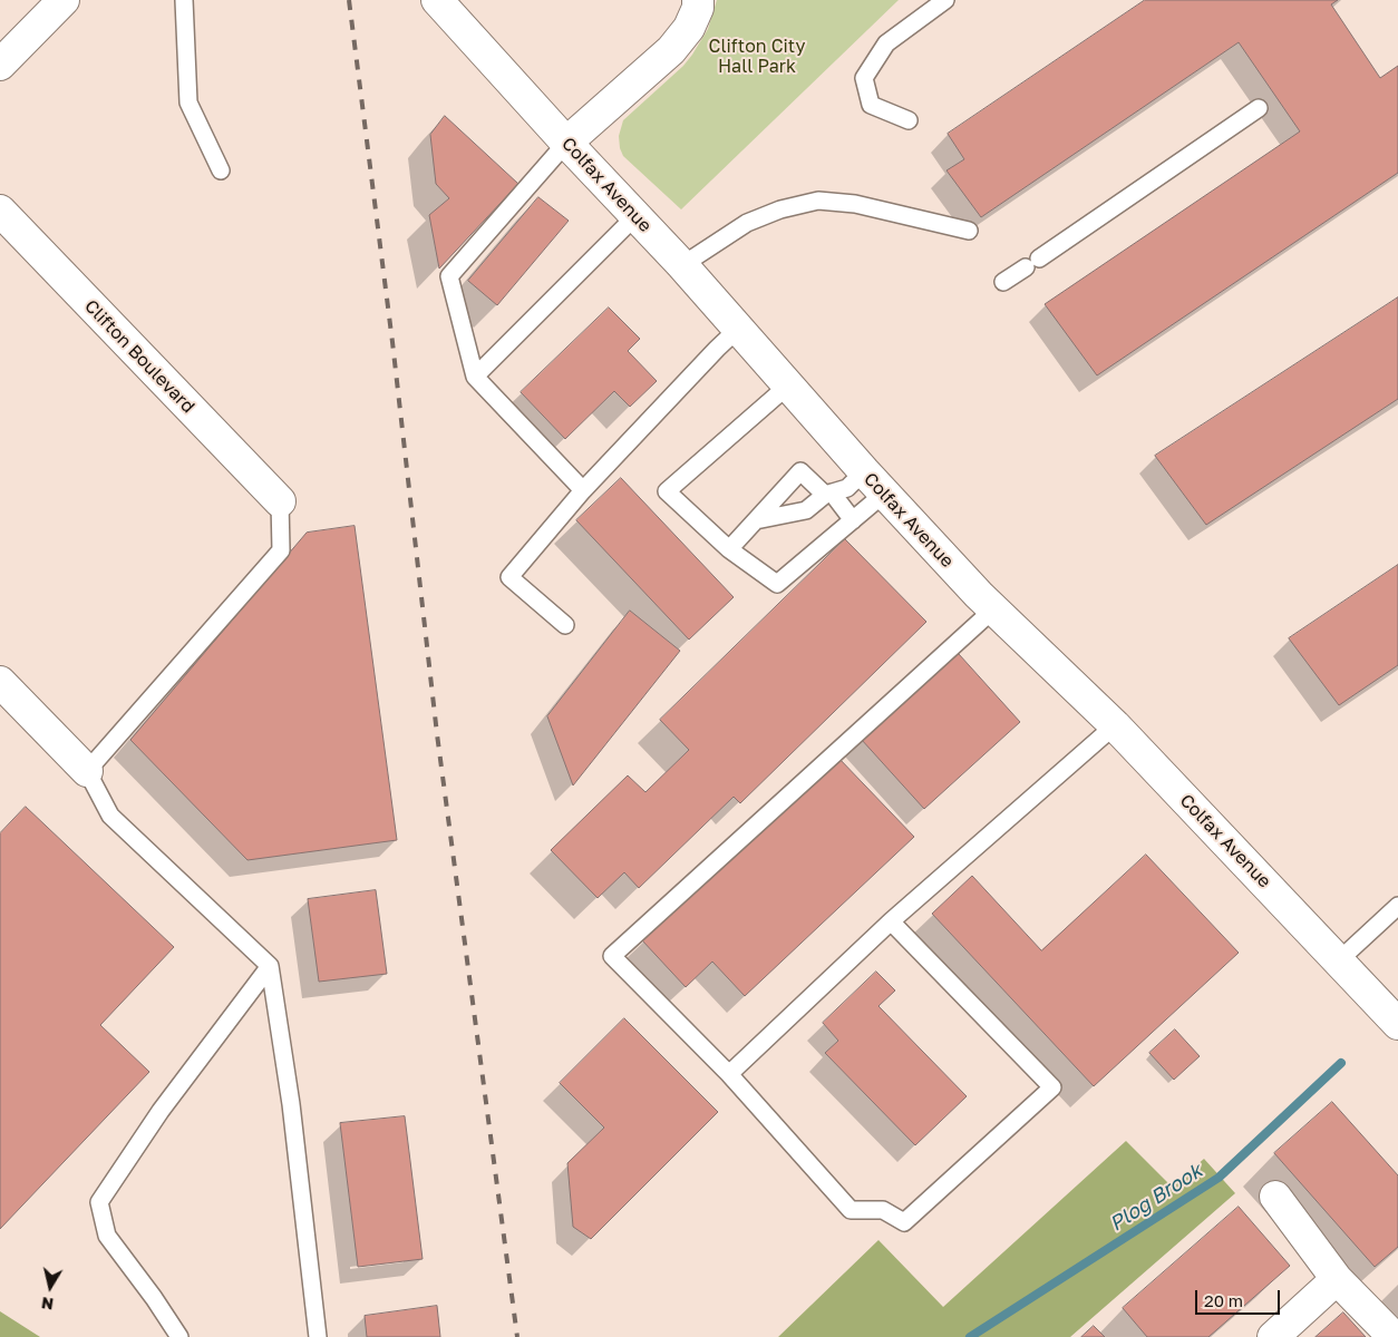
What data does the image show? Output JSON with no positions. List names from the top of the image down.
{
  "streets": {
    "street": ["Colfax Avenue", "Clifton Boulevard"]
  },
  "water": ["Plog Brook"],
  "parks": ["Clifton City Hall Park"],
  "scale_bar": "20 m",
  "north": "bottom"
}
